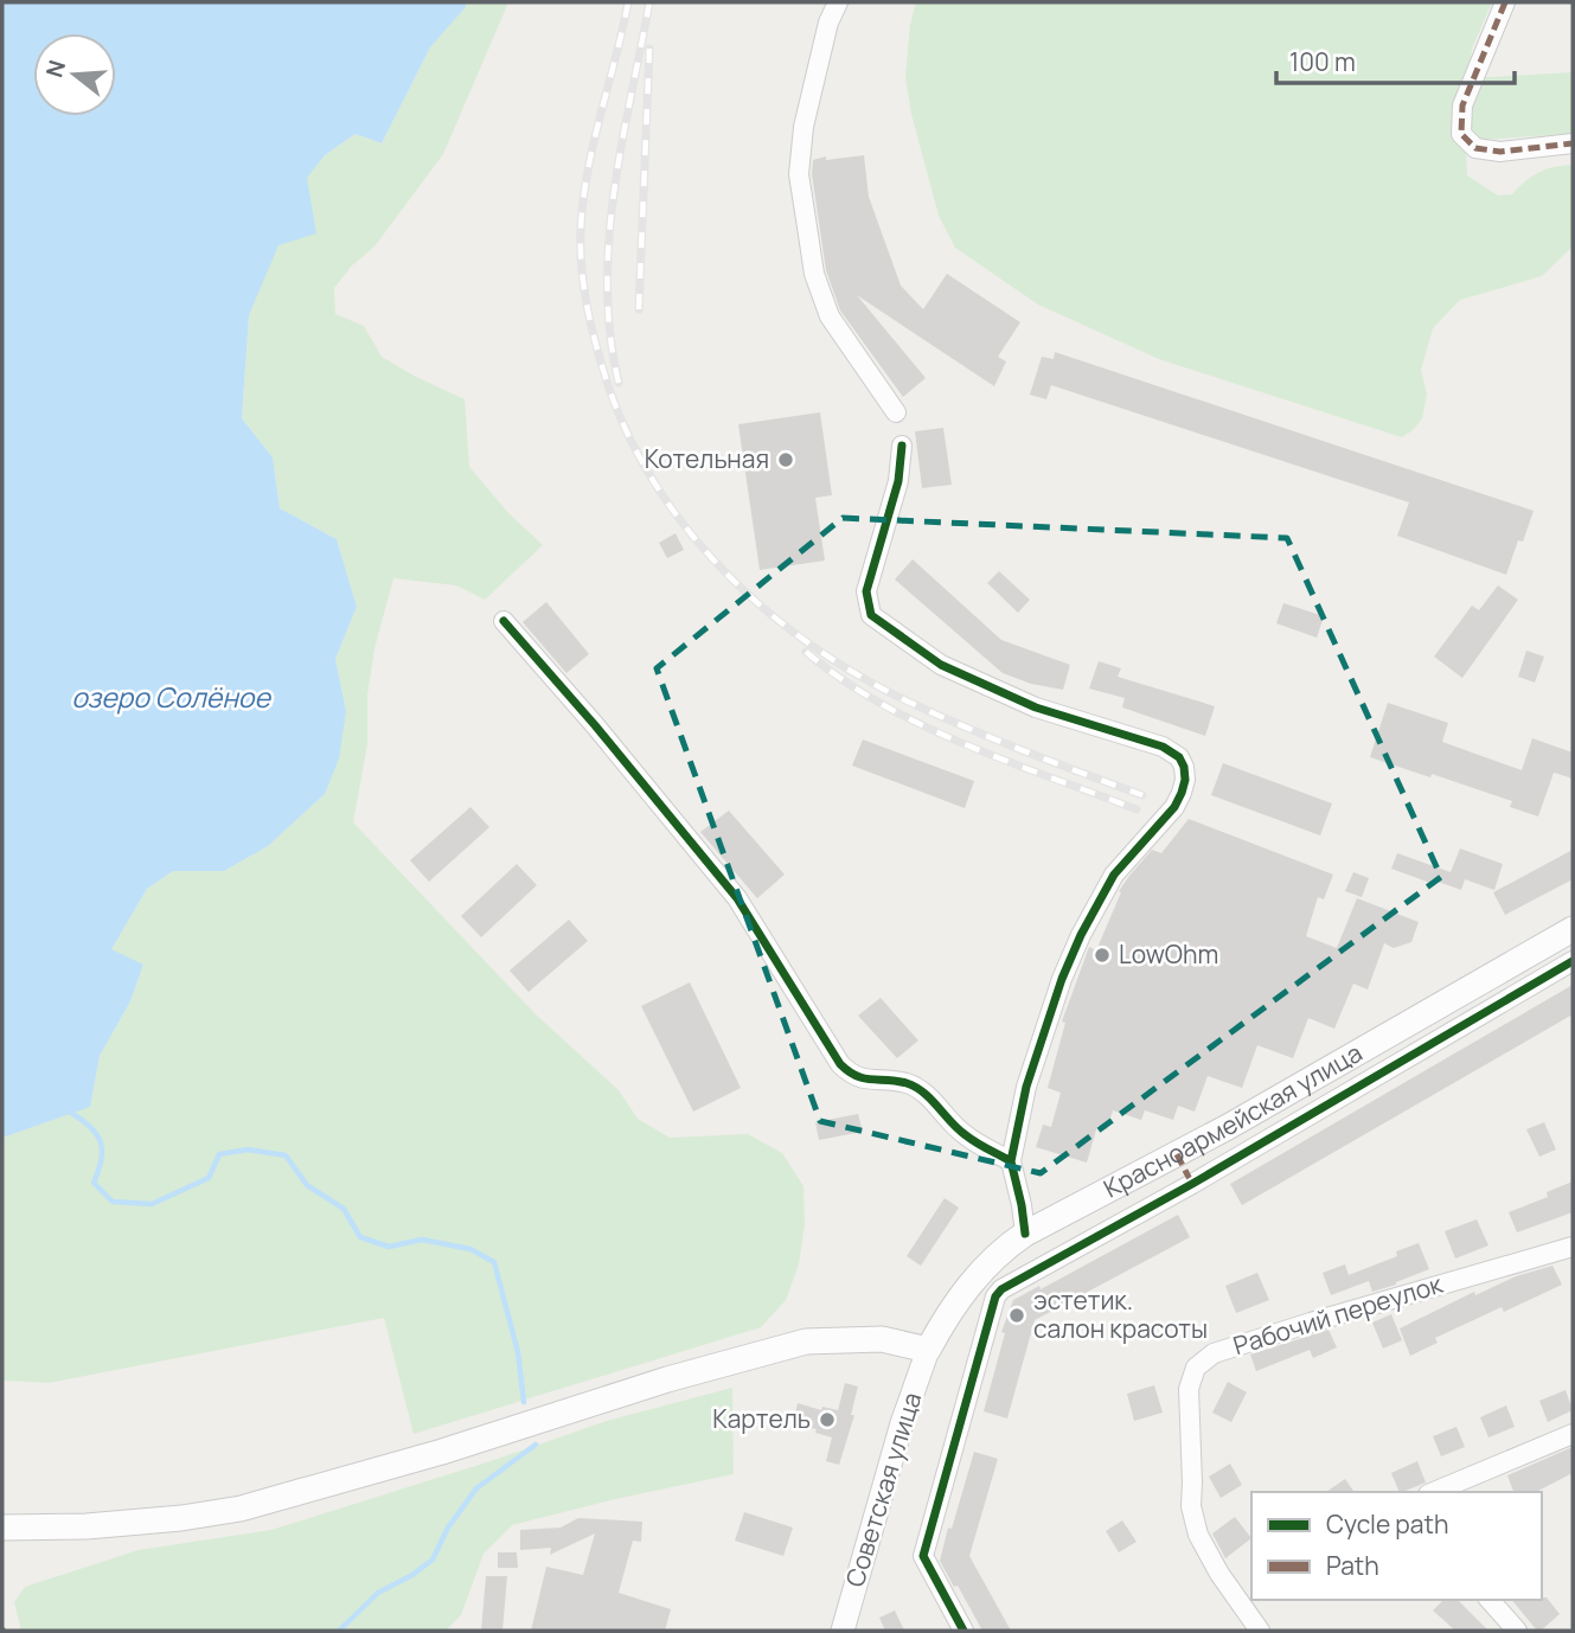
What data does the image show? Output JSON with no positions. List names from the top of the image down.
{
  "streets": {
    "main road": ["Красноармейская улица"],
    "street": ["Рабочий переулок", "Советская улица"]
  },
  "crossings": [
    ["Красноармейская улица", "Советская улица"]
  ],
  "water": ["озеро Солёное"],
  "places": [
    "Котельная",
    "LowOhm",
    "эстетик. салон красоты",
    "Картель"
  ],
  "legend": ["Cycle path", "Path"],
  "scale_bar": "100 m",
  "north": "left"
}
